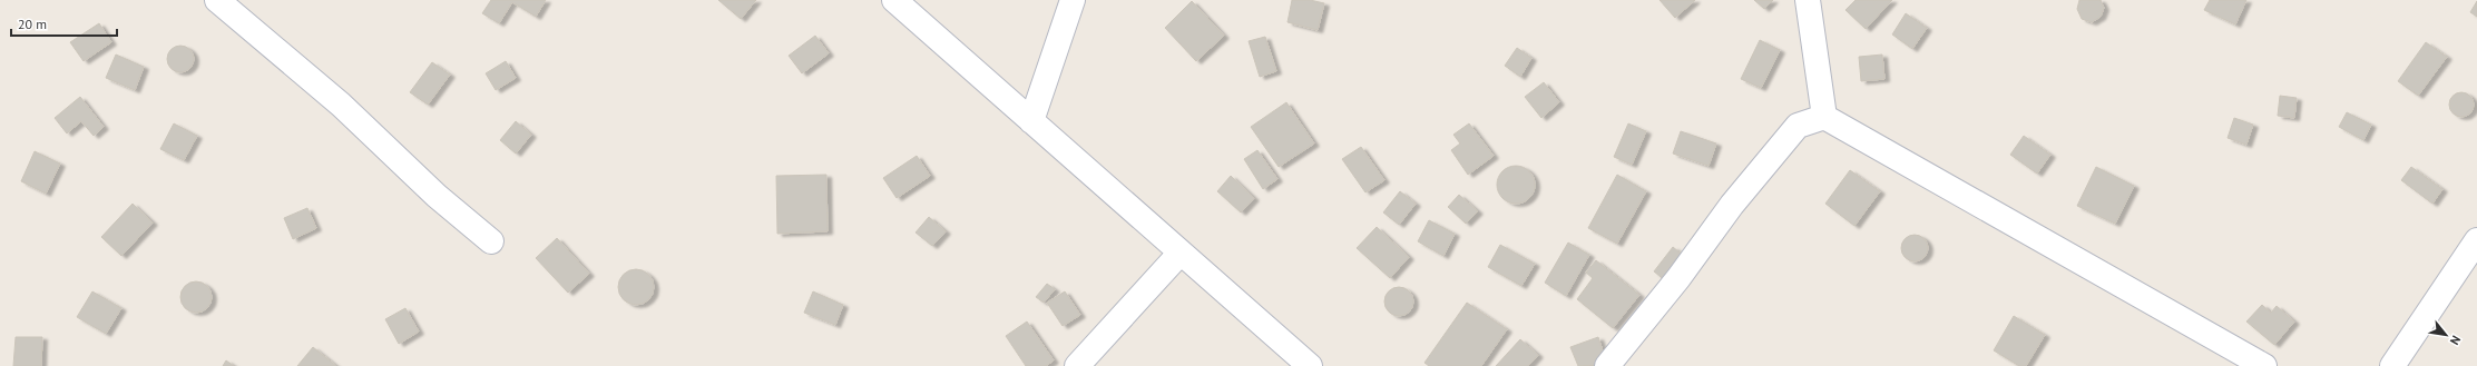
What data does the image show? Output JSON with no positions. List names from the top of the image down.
{
  "scale_bar": "20 m",
  "north": "bottom right"
}
